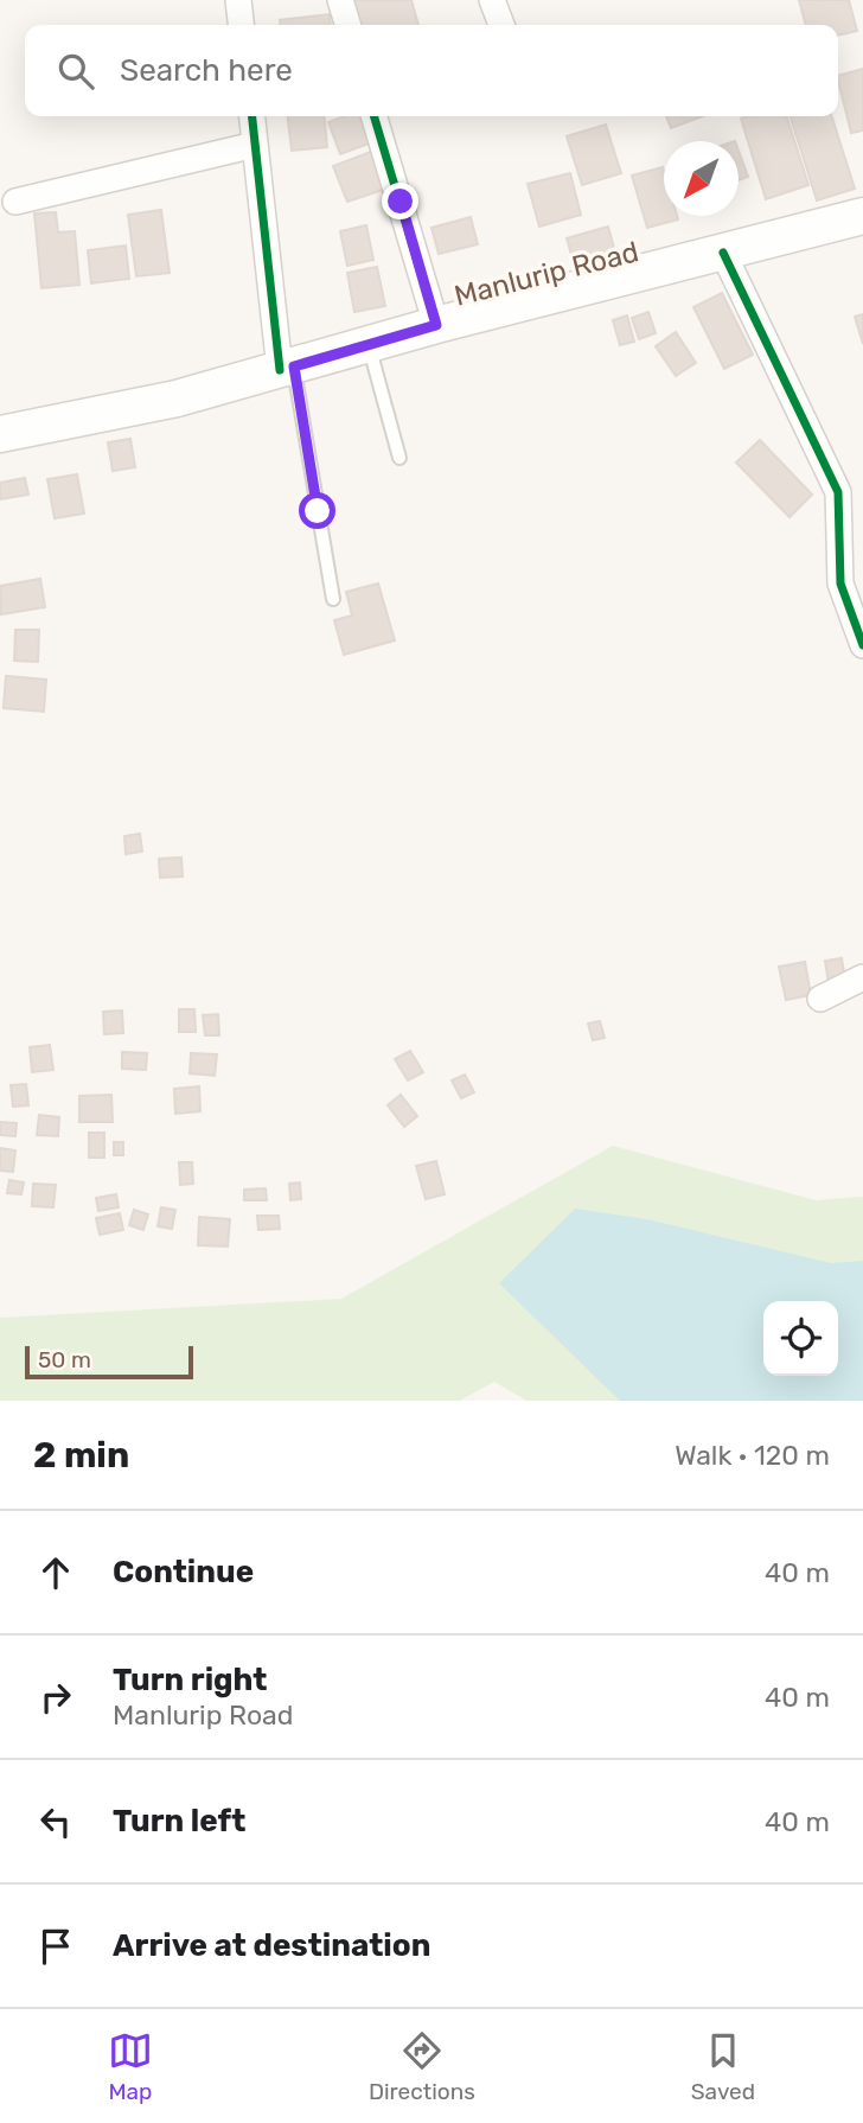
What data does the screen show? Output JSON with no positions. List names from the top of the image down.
{
  "streets": {
    "main road": ["Manlurip Road"]
  },
  "scale_bar": "50 m",
  "north": "bottom left",
  "page": {
    "search": "Search here",
    "scale": "50 m",
    "heading": ["2 min", "Walk · 120 m"],
    "list": [
      ["Continue", "40 m"],
      ["Turn right", "Manlurip Road", "40 m"],
      ["Turn left", "40 m"],
      "Arrive at destination"
    ],
    "nav": ["Map", "Directions", "Saved"]
  }
}
